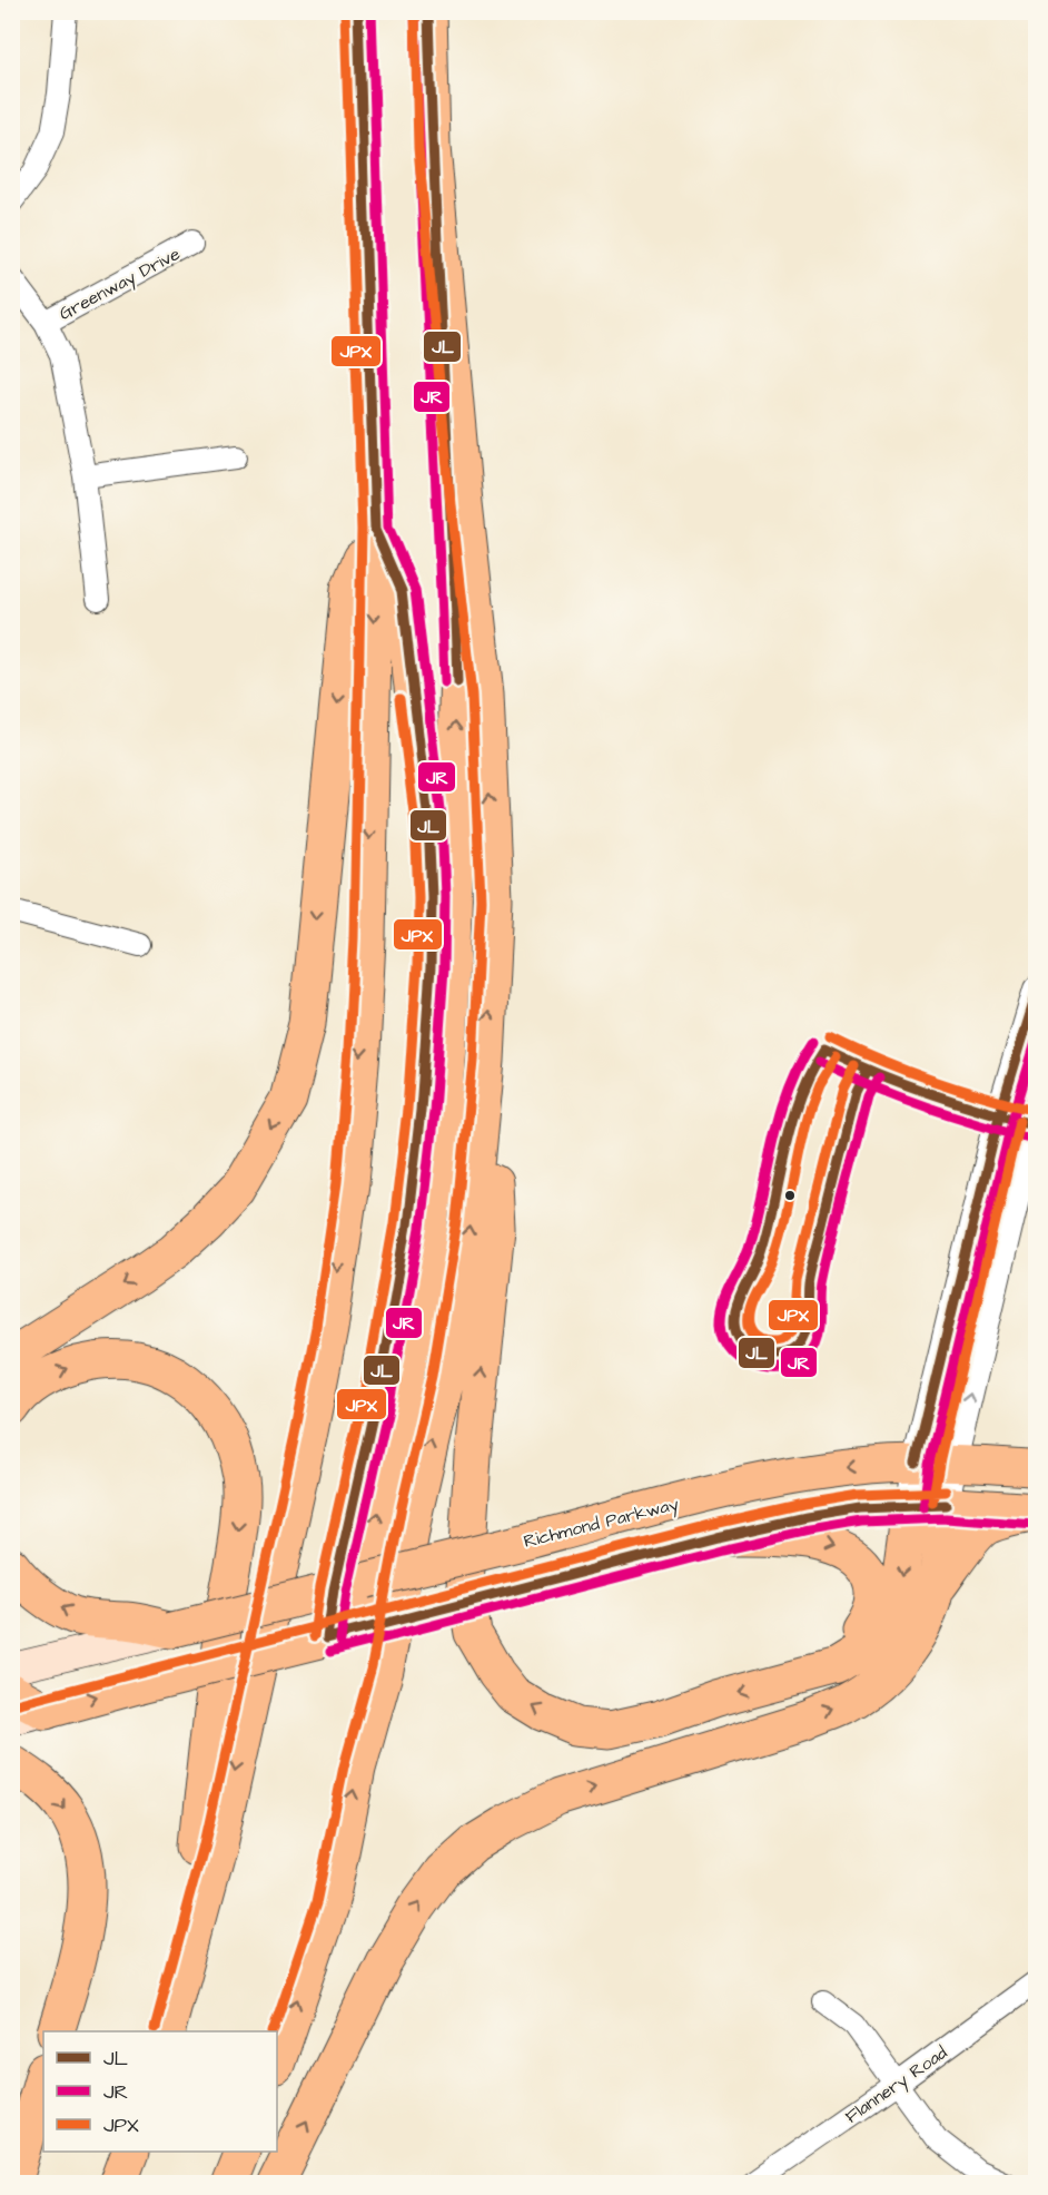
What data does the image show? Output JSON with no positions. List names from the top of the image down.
{
  "streets": {
    "highway": ["Richmond Parkway"],
    "street": ["Greenway Drive", "Flannery Road"]
  },
  "lines": ["transit line JL", "transit line JR", "transit line JPX"],
  "legend": ["JL", "JR", "JPX"]
}
